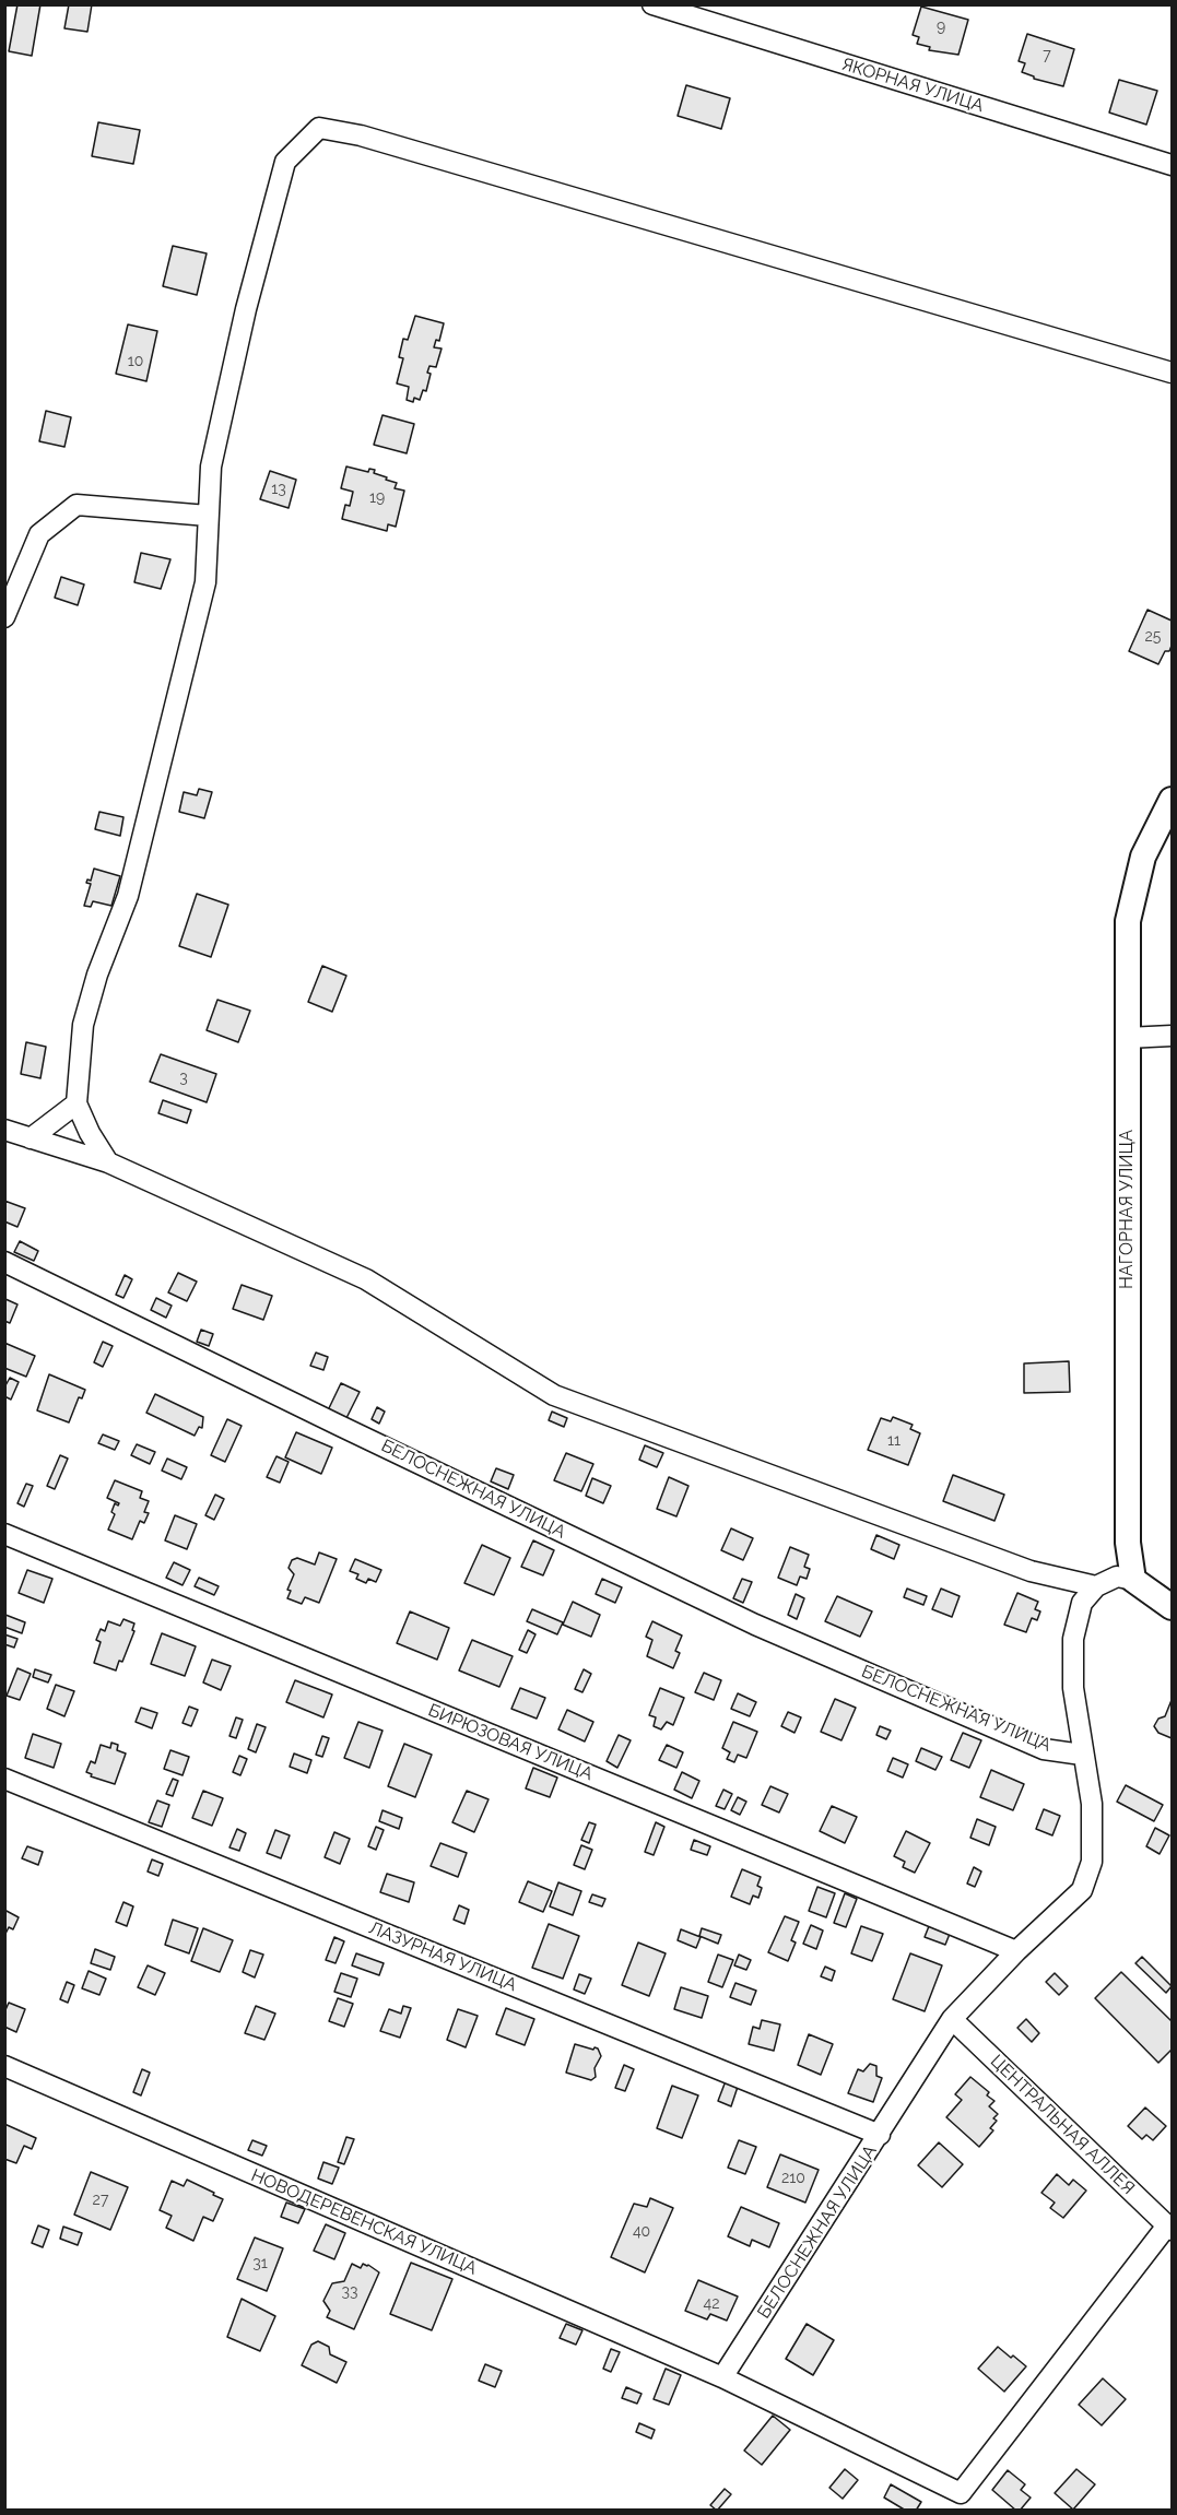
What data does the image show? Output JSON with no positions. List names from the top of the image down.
{
  "streets": {
    "street": [
      "ЯКОРНАЯ УЛИЦА",
      "НАГОРНАЯ УЛИЦА",
      "БЕЛОСНЕЖНАЯ УЛИЦА",
      "БИРЮЗОВАЯ УЛИЦА",
      "ЛАЗУРНАЯ УЛИЦА",
      "ЦЕНТРАЛЬНАЯ АЛЛЕЯ",
      "НОВОДЕРЕВЕНСКАЯ УЛИЦА"
    ]
  },
  "crossings": [
    ["БЕЛОСНЕЖНАЯ УЛИЦА", "БИРЮЗОВАЯ УЛИЦА"],
    ["БЕЛОСНЕЖНАЯ УЛИЦА", "ЛАЗУРНАЯ УЛИЦА"],
    ["БЕЛОСНЕЖНАЯ УЛИЦА", "ЦЕНТРАЛЬНАЯ АЛЛЕЯ"],
    ["БЕЛОСНЕЖНАЯ УЛИЦА", "НОВОДЕРЕВЕНСКАЯ УЛИЦА"]
  ],
  "house_numbers": [
    "9",
    "7",
    "10",
    "13",
    "19",
    "25",
    "3",
    "11",
    "210",
    "27",
    "40",
    "31",
    "33",
    "42"
  ]
}
